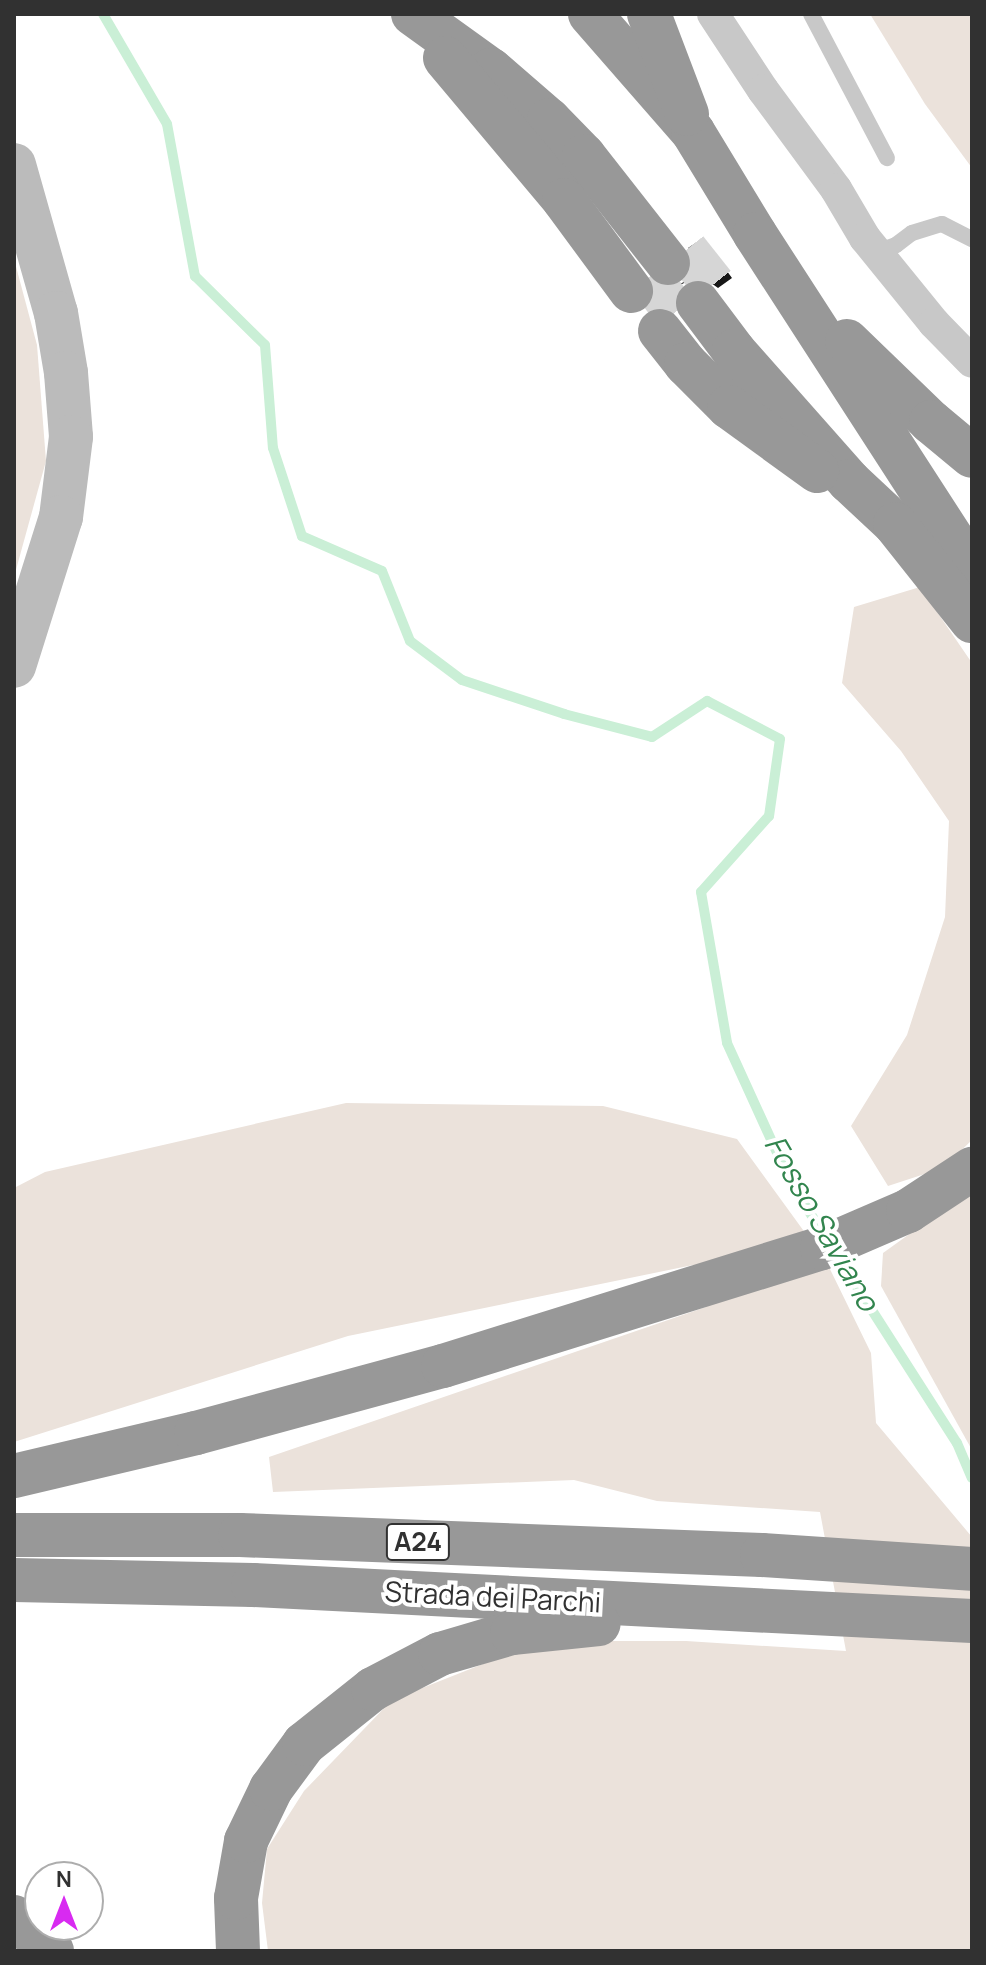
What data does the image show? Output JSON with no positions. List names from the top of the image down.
{
  "streets": {
    "highway": ["A24", "Strada dei Parchi"]
  },
  "water": ["Fosso Saviano"],
  "north": "top"
}
